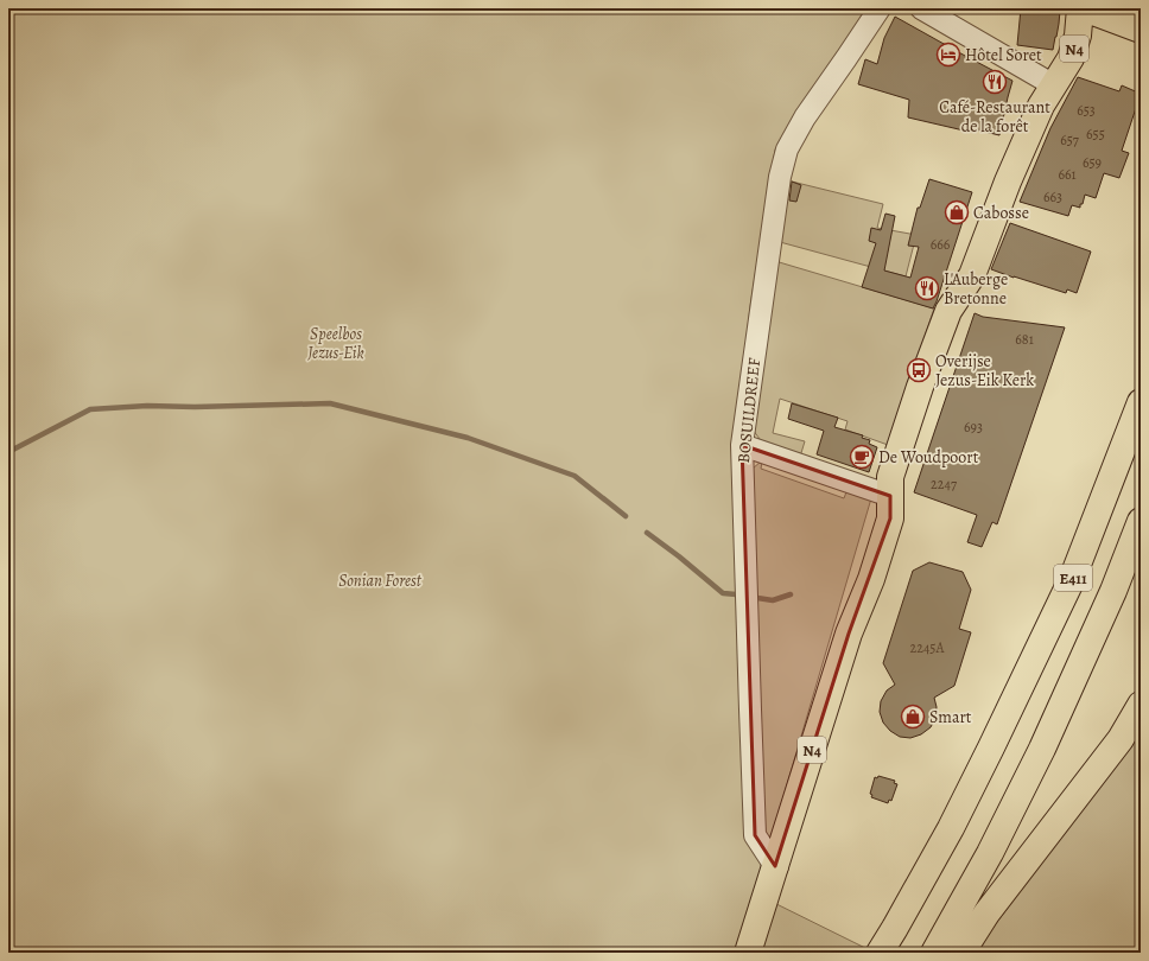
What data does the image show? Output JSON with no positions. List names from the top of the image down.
{
  "streets": {
    "main road": ["N4", "E411"],
    "street": ["BOSUILDREEF"]
  },
  "crossings": [
    ["N4", "BOSUILDREEF"]
  ],
  "parks": ["Speelbos Jezus-Eik", "Sonian Forest"],
  "places": {
    "hotel": ["Hôtel Soret"],
    "restaurant": ["Café-Restaurant de la forêt", "L'Auberge Bretonne"],
    "shop": ["Cabosse", "Smart"],
    "bus stop": ["Overijse Jezus-Eik Kerk"],
    "cafe": ["De Woudpoort"]
  },
  "house_numbers": [
    "653",
    "655",
    "657",
    "659",
    "661",
    "663",
    "666",
    "681",
    "693",
    "2247",
    "2245A"
  ]
}
